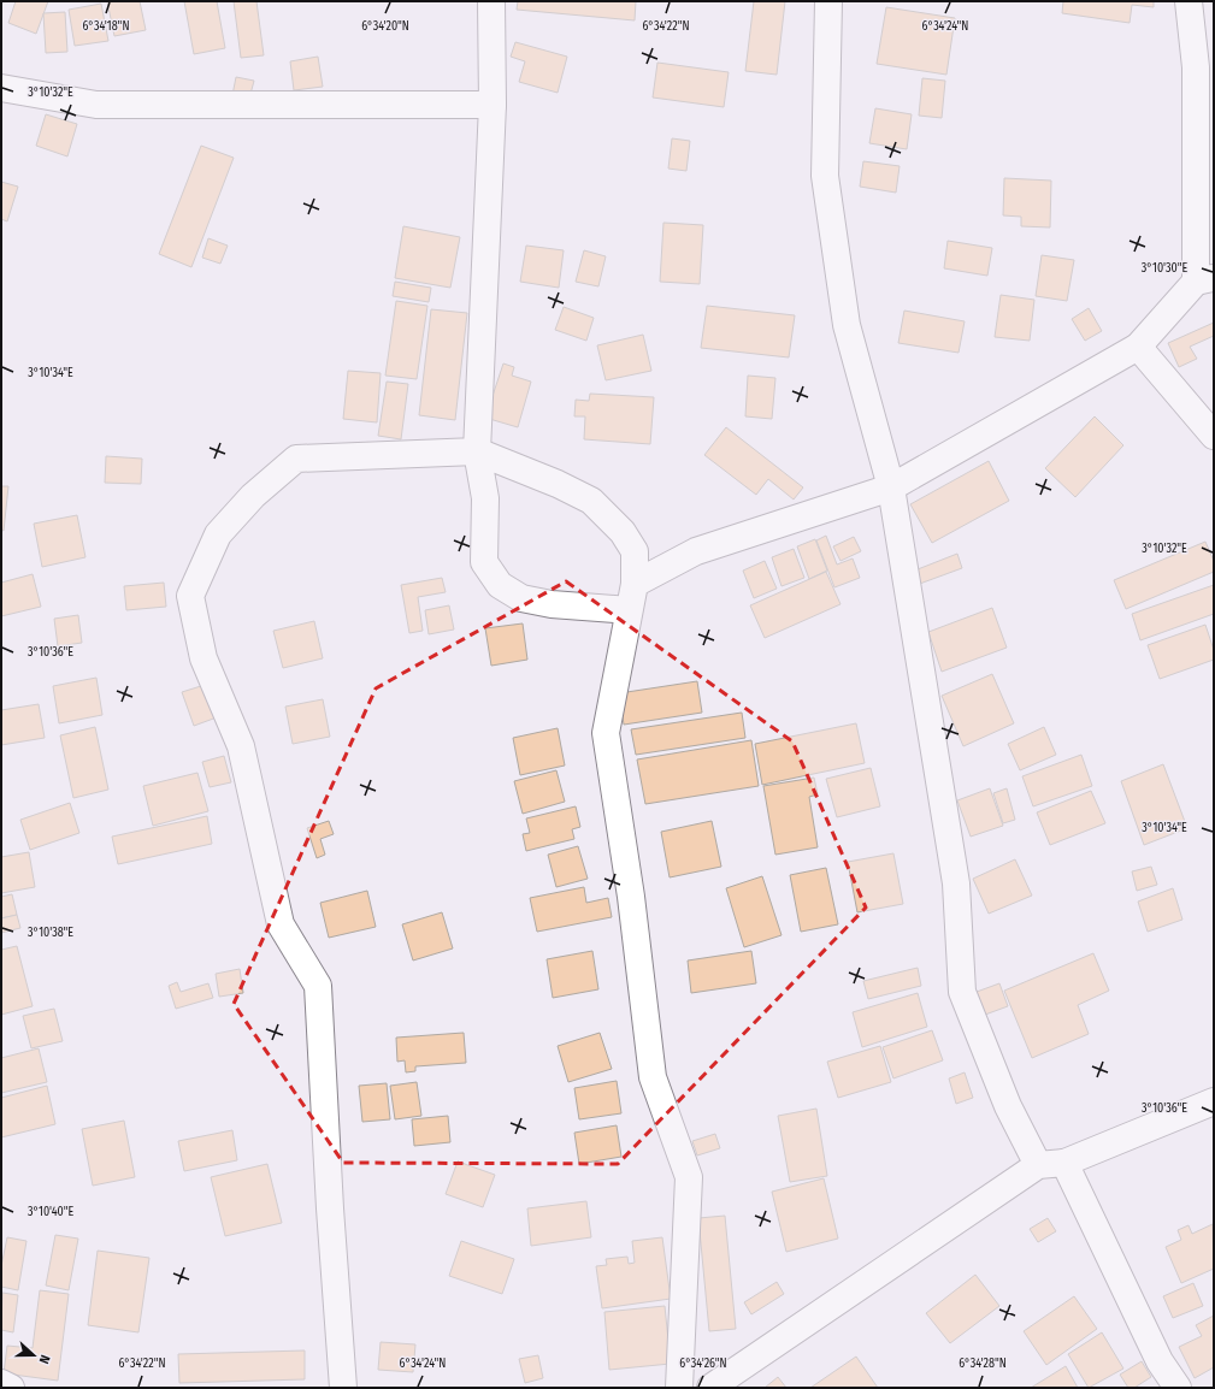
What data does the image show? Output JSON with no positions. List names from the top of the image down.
{
  "north": "right",
  "coordinates": [
    "6°34'20\"N",
    "6°34'24\"N",
    "6°34'18\"N",
    "6°34'22\"N",
    "3°10'32\"E",
    "3°10'30\"E",
    "3°10'34\"E",
    "3°10'36\"E",
    "3°10'38\"E",
    "3°10'40\"E",
    "6°34'26\"N",
    "6°34'28\"N"
  ]
}
